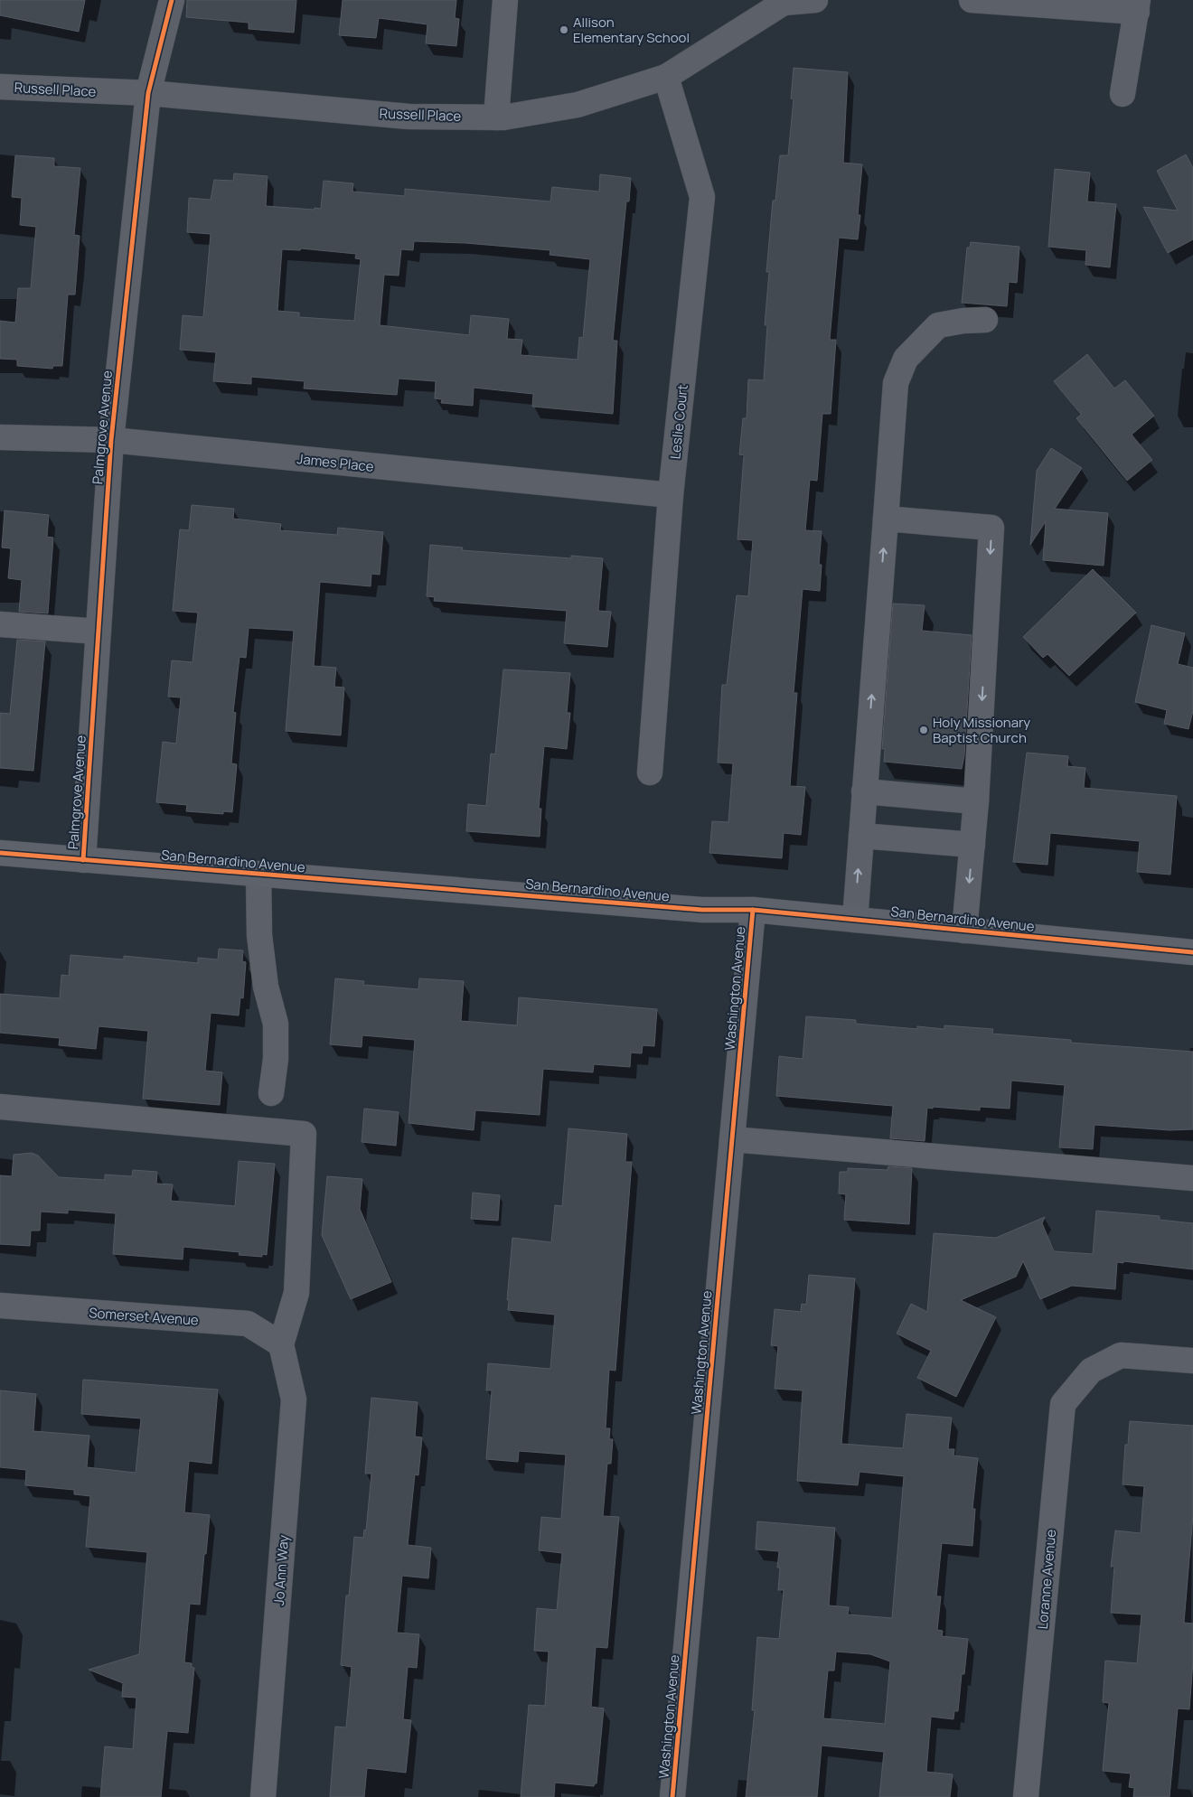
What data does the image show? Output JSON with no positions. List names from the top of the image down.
{
  "streets": {
    "main road": ["San Bernardino Avenue"],
    "street": [
      "Russell Place",
      "Leslie Court",
      "Palmgrove Avenue",
      "James Place",
      "Washington Avenue",
      "Somerset Avenue",
      "Jo Ann Way",
      "Loranne Avenue"
    ]
  },
  "crossings": [
    ["Russell Place", "Leslie Court"],
    ["Russell Place", "Palmgrove Avenue"],
    ["Leslie Court", "James Place"],
    ["Palmgrove Avenue", "James Place"],
    ["Palmgrove Avenue", "San Bernardino Avenue"],
    ["San Bernardino Avenue", "Washington Avenue"],
    ["Somerset Avenue", "Jo Ann Way"]
  ],
  "places": ["Allison Elementary School", "Holy Missionary Baptist Church"]
}
